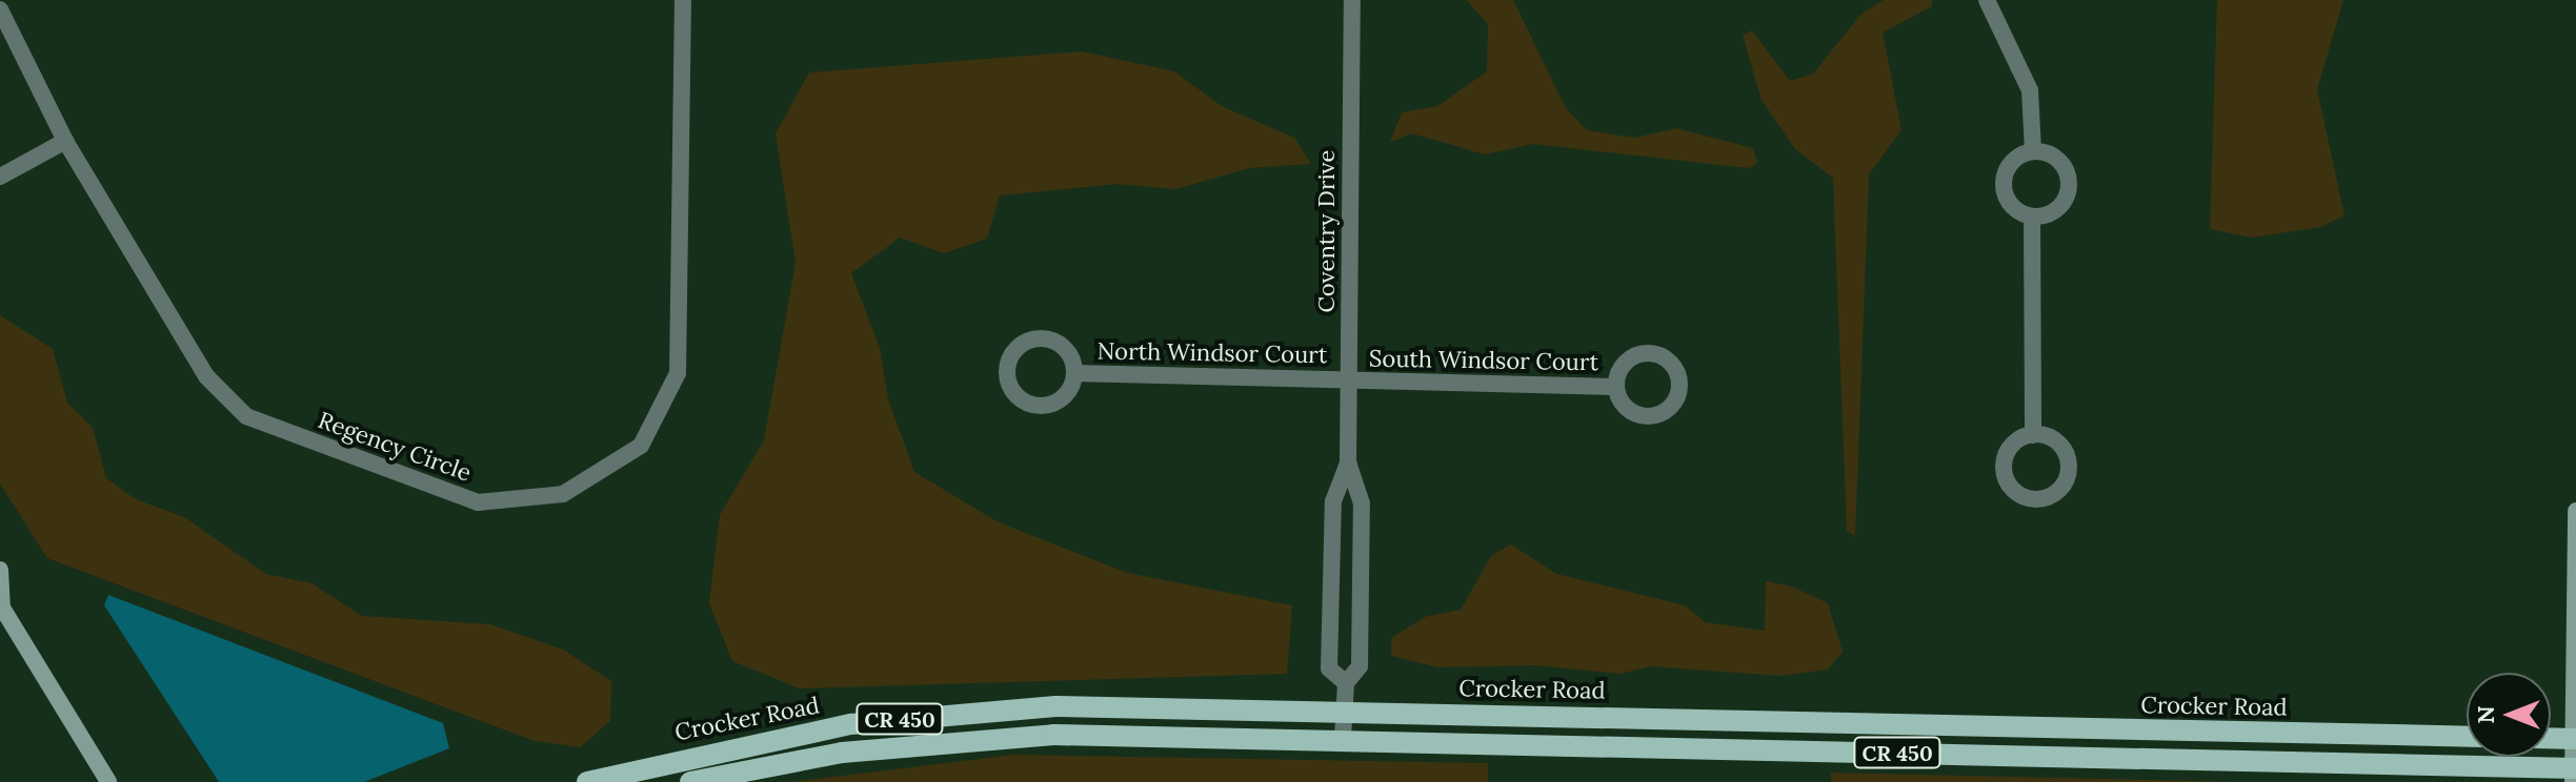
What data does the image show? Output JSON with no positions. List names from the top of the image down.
{
  "streets": {
    "main road": ["Crocker Road", "CR 450"],
    "street": [
      "Coventry Drive",
      "North Windsor Court",
      "South Windsor Court",
      "Regency Circle"
    ]
  },
  "crossings": [
    ["Coventry Drive", "North Windsor Court"],
    ["Coventry Drive", "South Windsor Court"],
    ["Coventry Drive", "Crocker Road"],
    ["Coventry Drive", "CR 450"],
    ["North Windsor Court", "South Windsor Court"]
  ],
  "north": "left"
}
